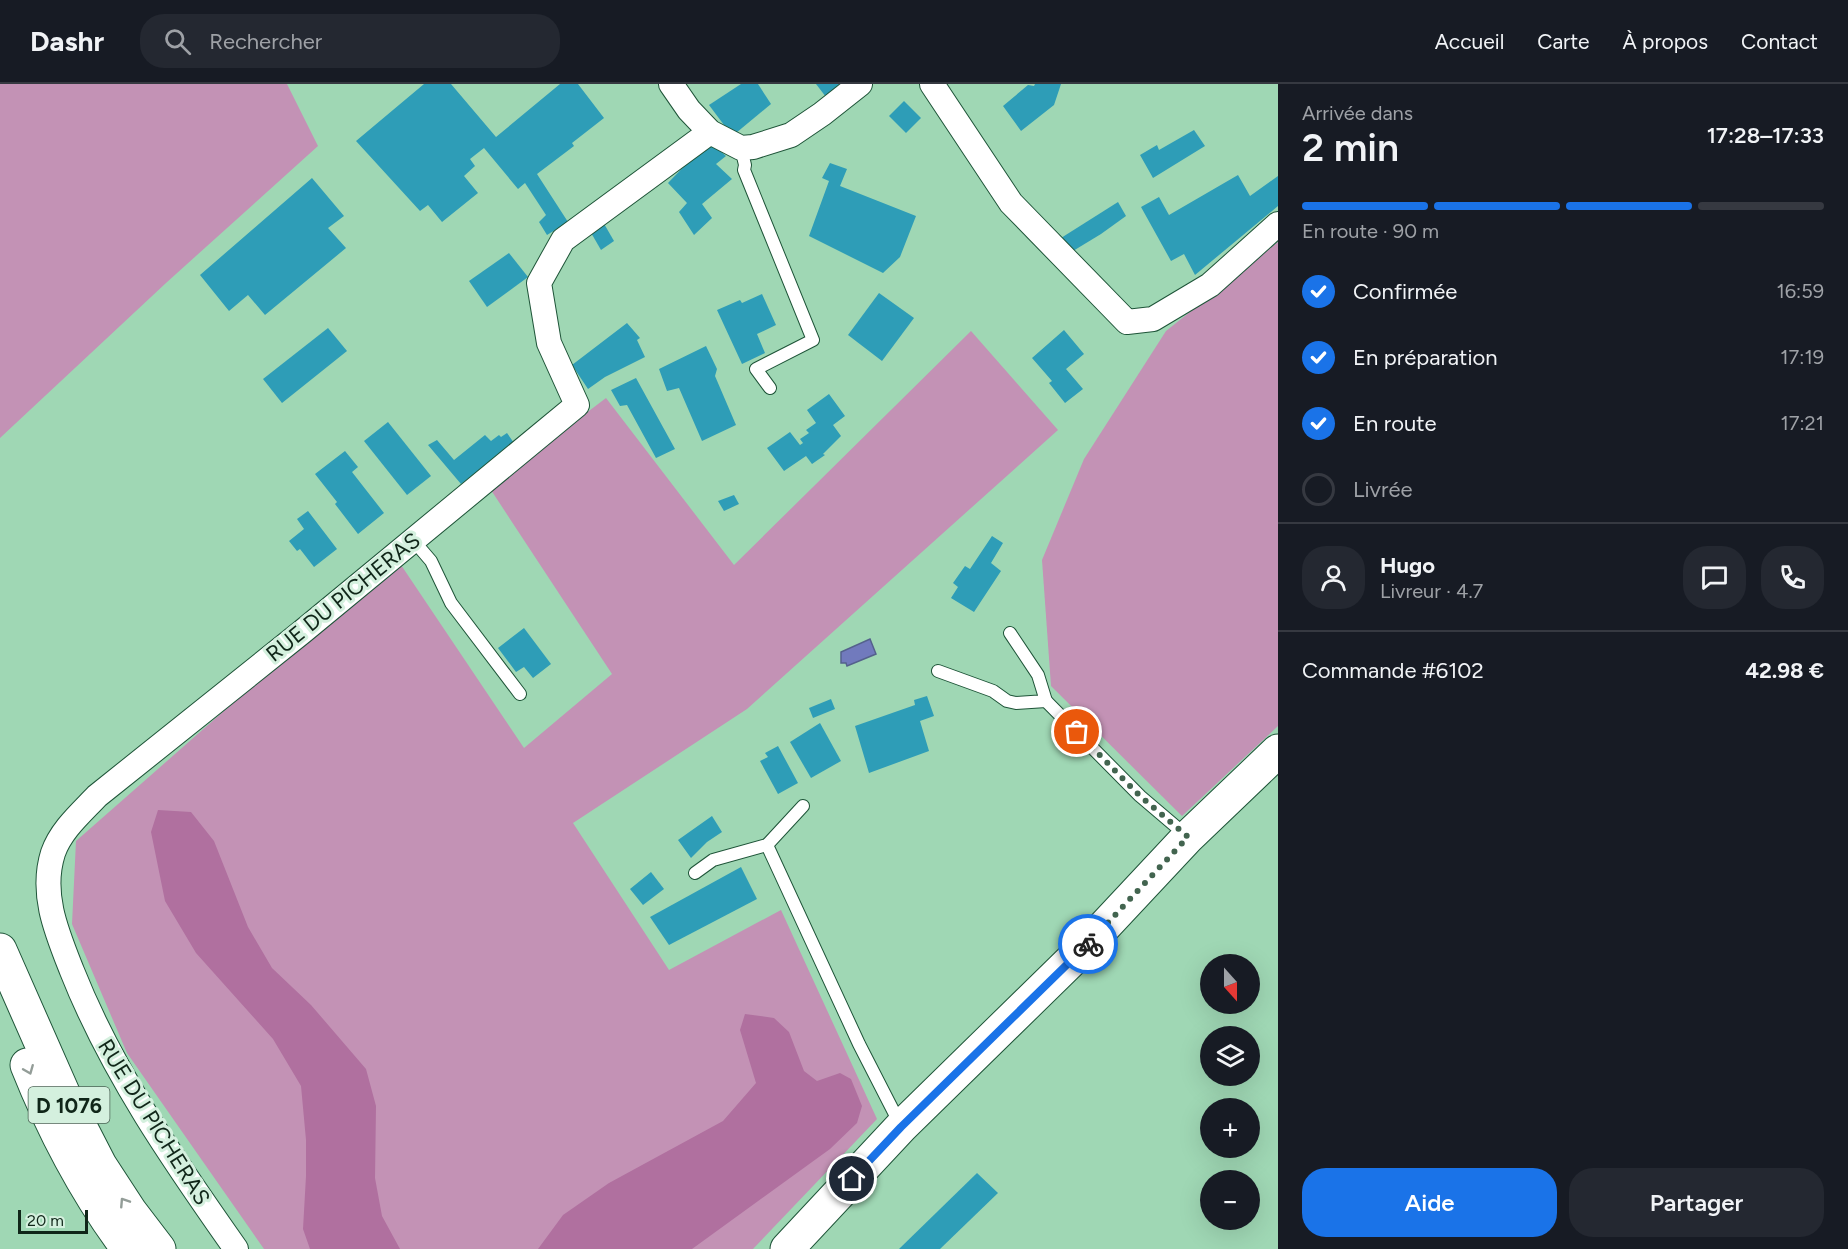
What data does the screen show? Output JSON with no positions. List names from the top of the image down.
{
  "streets": {
    "main road": ["D 1076"],
    "street": ["RUE DU PICHERAS"]
  },
  "scale_bar": "20 m",
  "north": "bottom",
  "page": {
    "header": "Dashr",
    "search": "Rechercher",
    "nav": [
      "Accueil",
      "Carte",
      "À propos",
      "Contact"
    ],
    "heading": ["2 min", "Arrivée dans", "17:28–17:33"],
    "panel": [
      "Hugo",
      "Livreur · 4.7",
      "Commande #6102",
      "42.98 €"
    ],
    "bar": "En route · 90 m",
    "list": [
      ["Confirmée", "16:59"],
      ["En préparation", "17:19"],
      ["En route", "17:21"],
      "Livrée"
    ],
    "map_buttons": ["+", "−"],
    "buttons": ["Aide", "Partager"],
    "scale": "20 m"
  }
}
